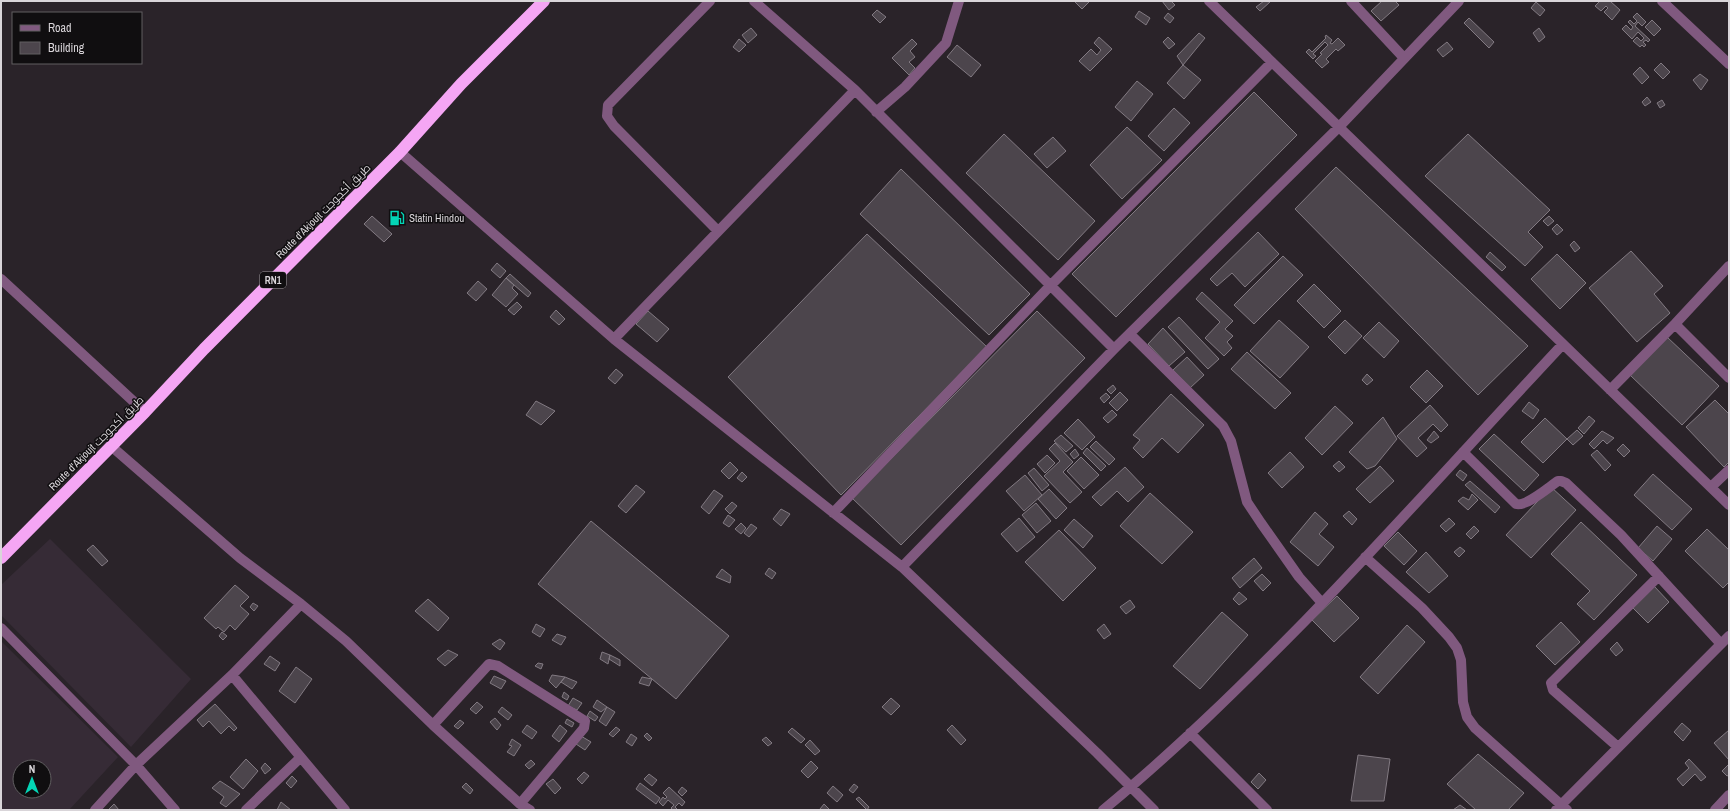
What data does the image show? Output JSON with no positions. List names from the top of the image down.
{
  "streets": {
    "highway": ["Route d'Akjoujt طريق أكجوجت", "RN1"]
  },
  "places": {
    "fuel station": ["Statin Hindou"]
  },
  "legend": ["Road", "Building"],
  "north": "top"
}
